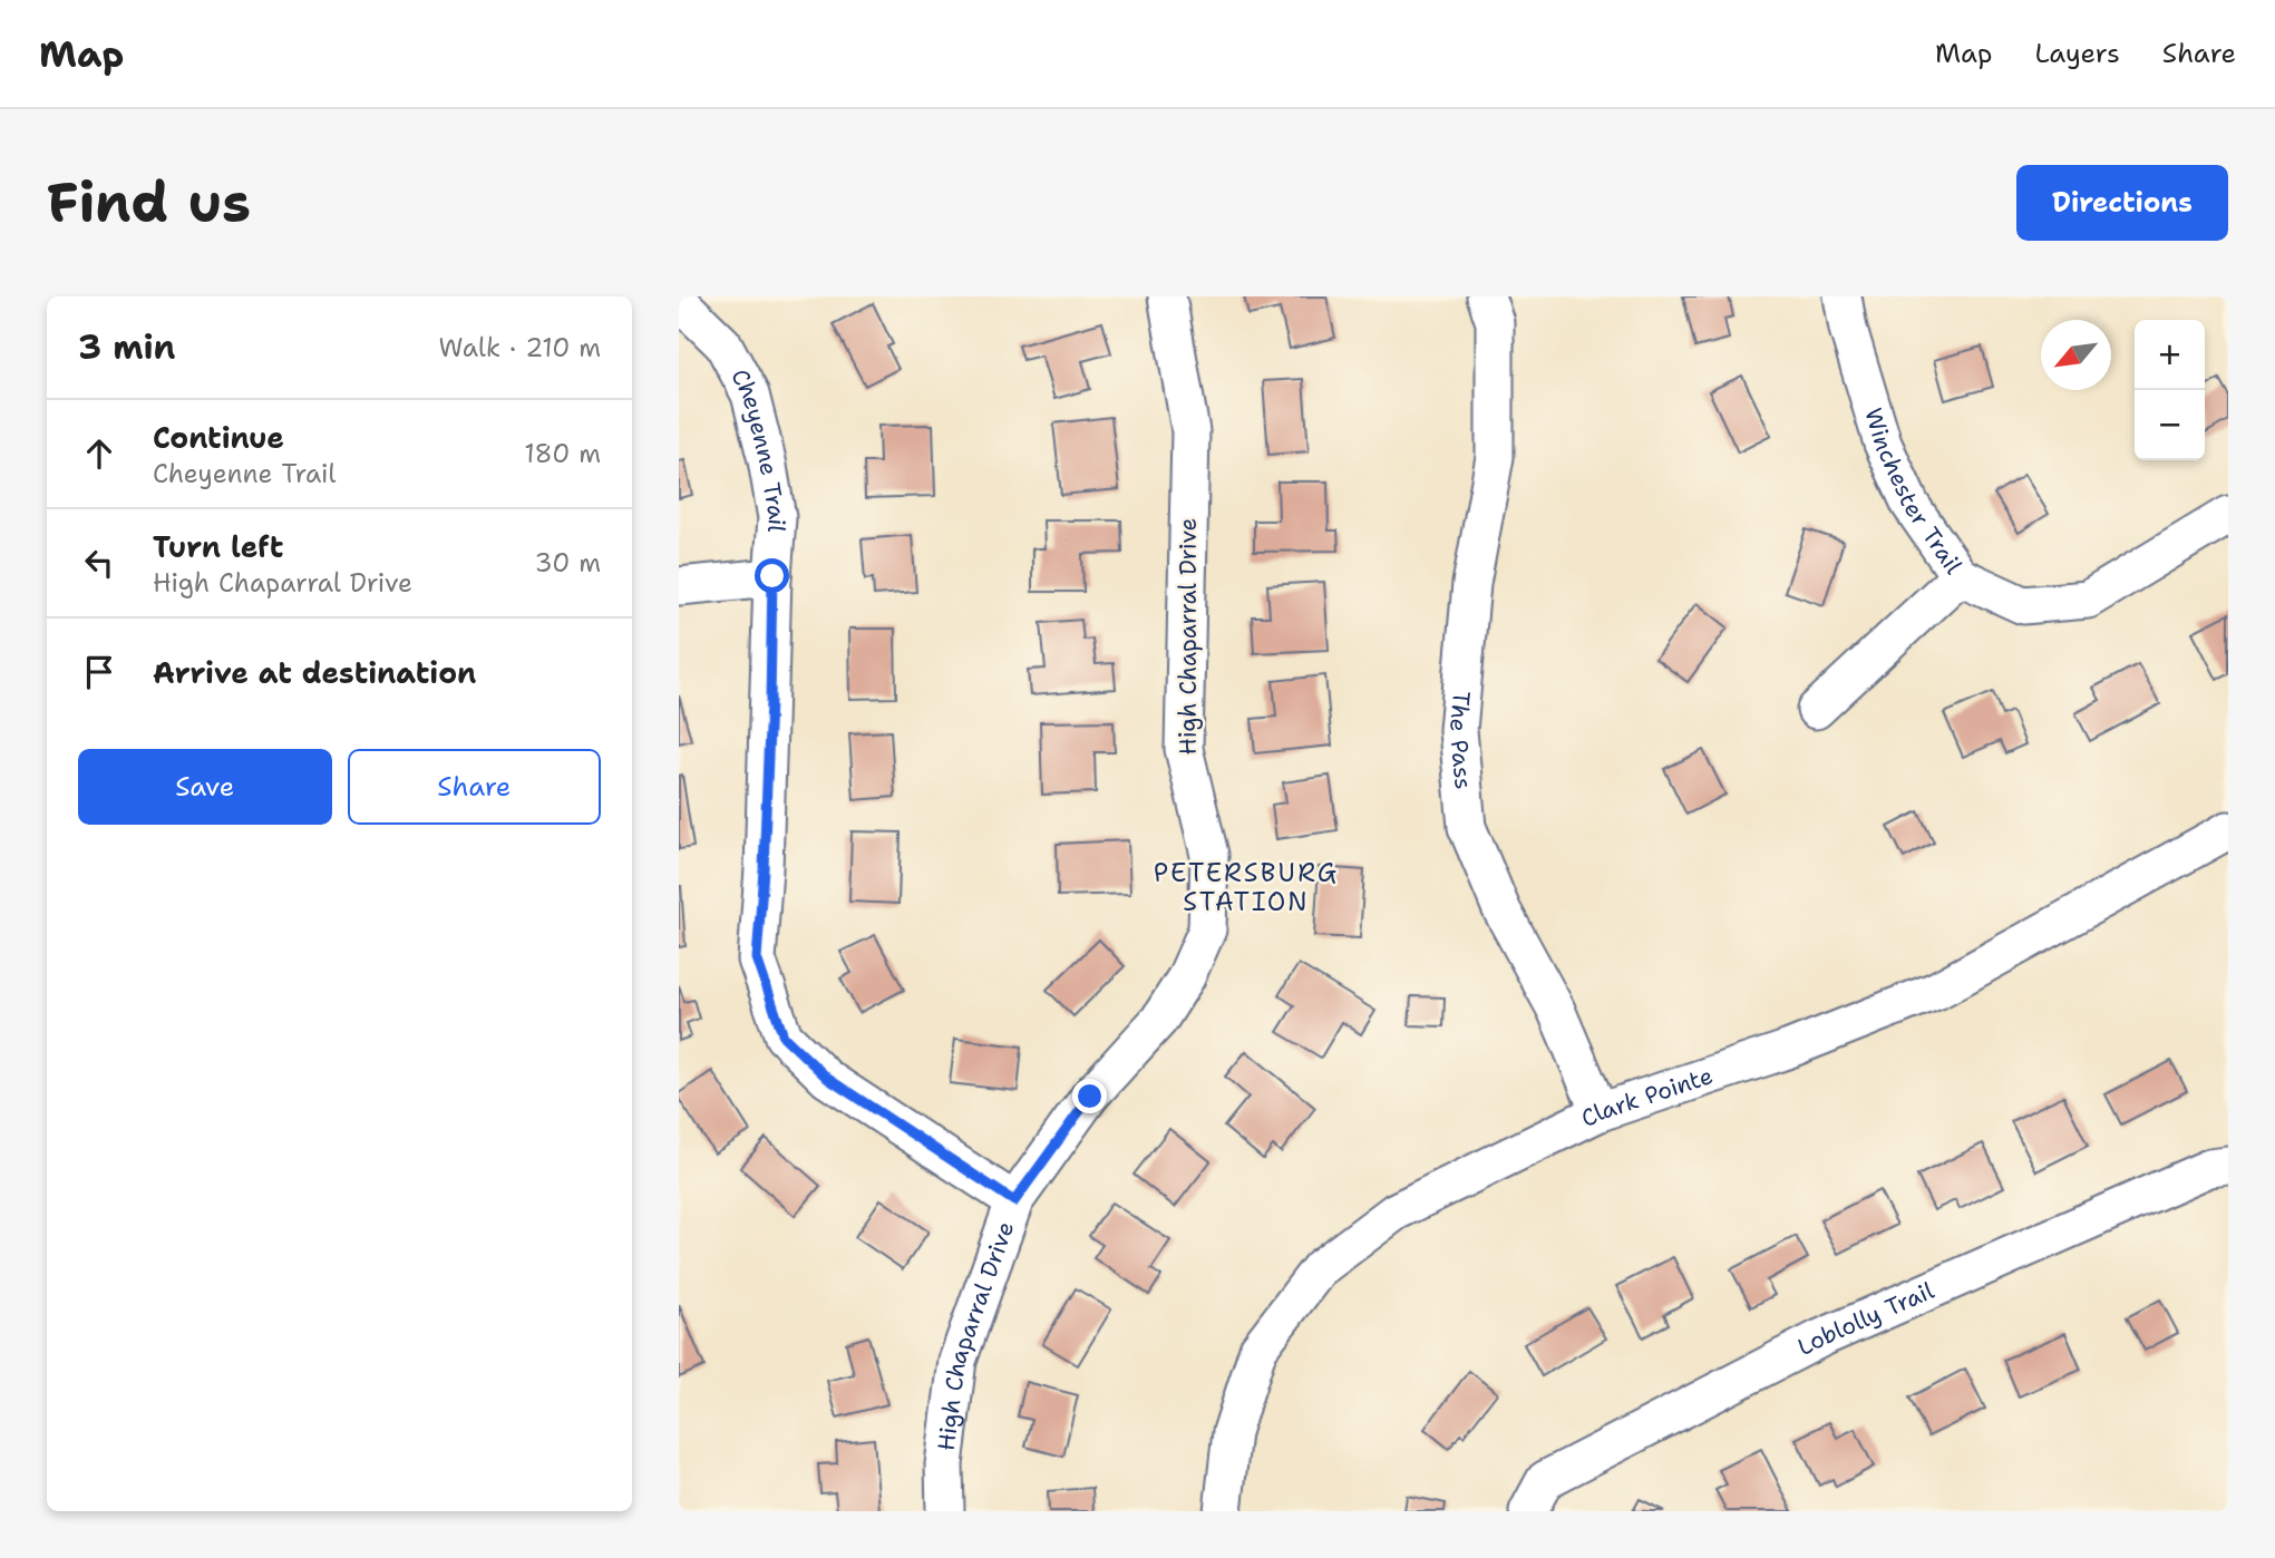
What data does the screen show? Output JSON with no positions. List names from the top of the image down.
{
  "streets": {
    "street": [
      "Cheyenne Trail",
      "Winchester Trail",
      "High Chaparral Drive",
      "The Pass",
      "Clark Pointe",
      "Loblolly Trail"
    ]
  },
  "crossings": [
    ["Cheyenne Trail", "High Chaparral Drive"],
    ["The Pass", "Clark Pointe"]
  ],
  "districts": ["PETERSBURG STATION"],
  "north": "bottom left",
  "page": {
    "header": "Map",
    "nav": ["Map", "Layers", "Share"],
    "buttons": [
      "Directions",
      ["Save", "Share"]
    ],
    "title": "Find us",
    "heading": ["3 min", "Walk · 210 m"],
    "map_buttons": ["+", "−"],
    "list": [
      ["Continue", "Cheyenne Trail", "180 m"],
      ["Turn left", "High Chaparral Drive", "30 m"],
      "Arrive at destination"
    ]
  }
}
